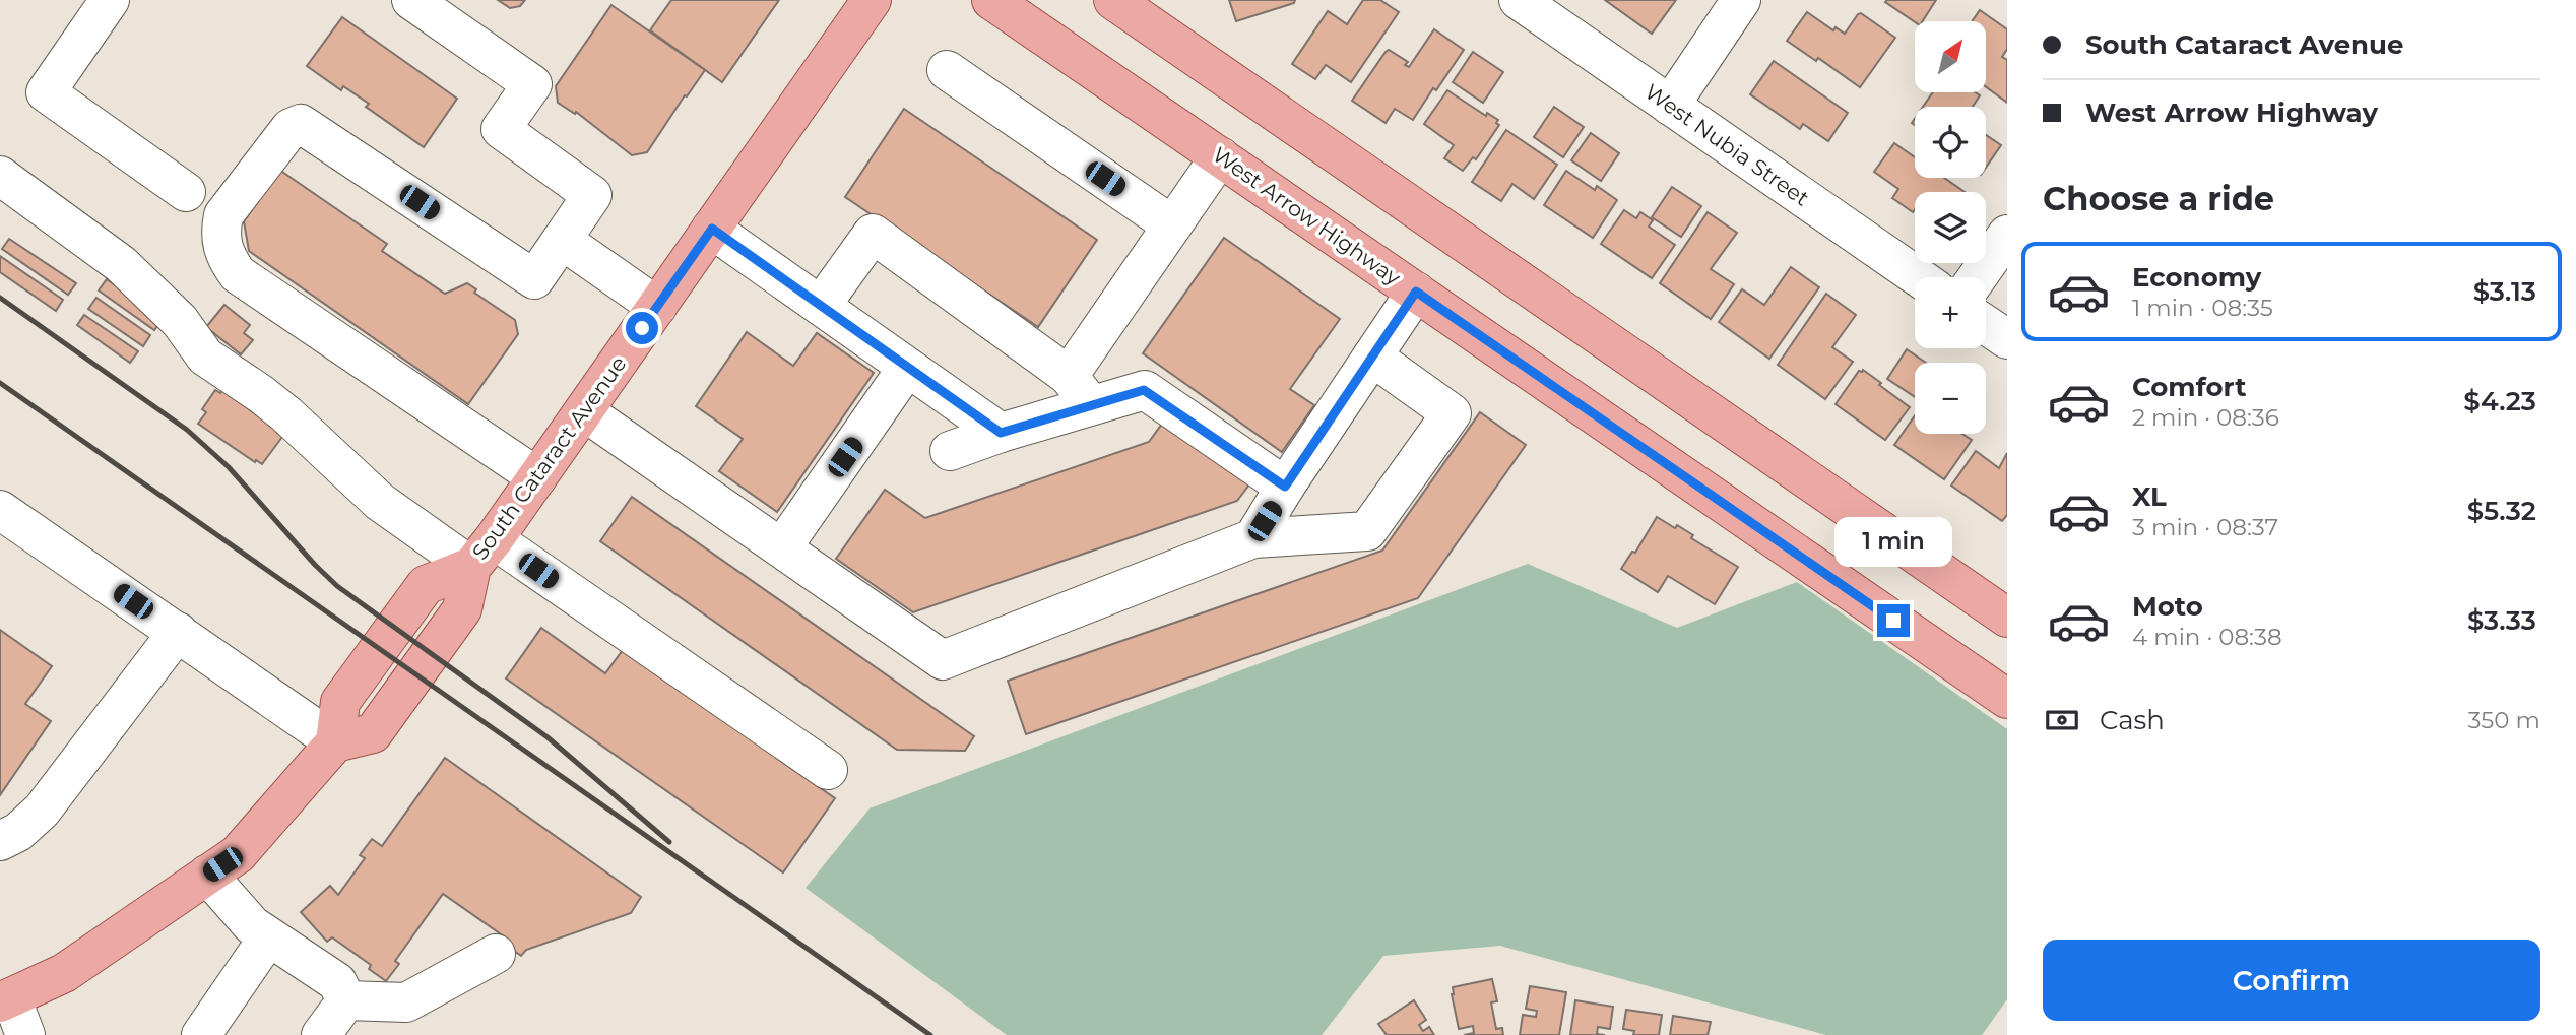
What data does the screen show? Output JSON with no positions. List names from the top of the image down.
{
  "streets": {
    "main road": ["West Arrow Highway", "South Cataract Avenue"],
    "street": ["West Nubia Street"]
  },
  "north": "top right",
  "page": {
    "banner": ["South Cataract Avenue", "West Arrow Highway"],
    "map_buttons": ["+", "−"],
    "heading": "Choose a ride",
    "list": [
      {
        "name": "Economy",
        "note": "1 min · 08:35",
        "value": "$3.13"
      },
      {
        "name": "Comfort",
        "note": "2 min · 08:36",
        "value": "$4.23"
      },
      {
        "name": "XL",
        "note": "3 min · 08:37",
        "value": "$5.32"
      },
      {
        "name": "Moto",
        "note": "4 min · 08:38",
        "value": "$3.33"
      }
    ],
    "bubble": "1 min",
    "pay": ["Cash", "350 m"],
    "buttons": "Confirm"
  }
}
